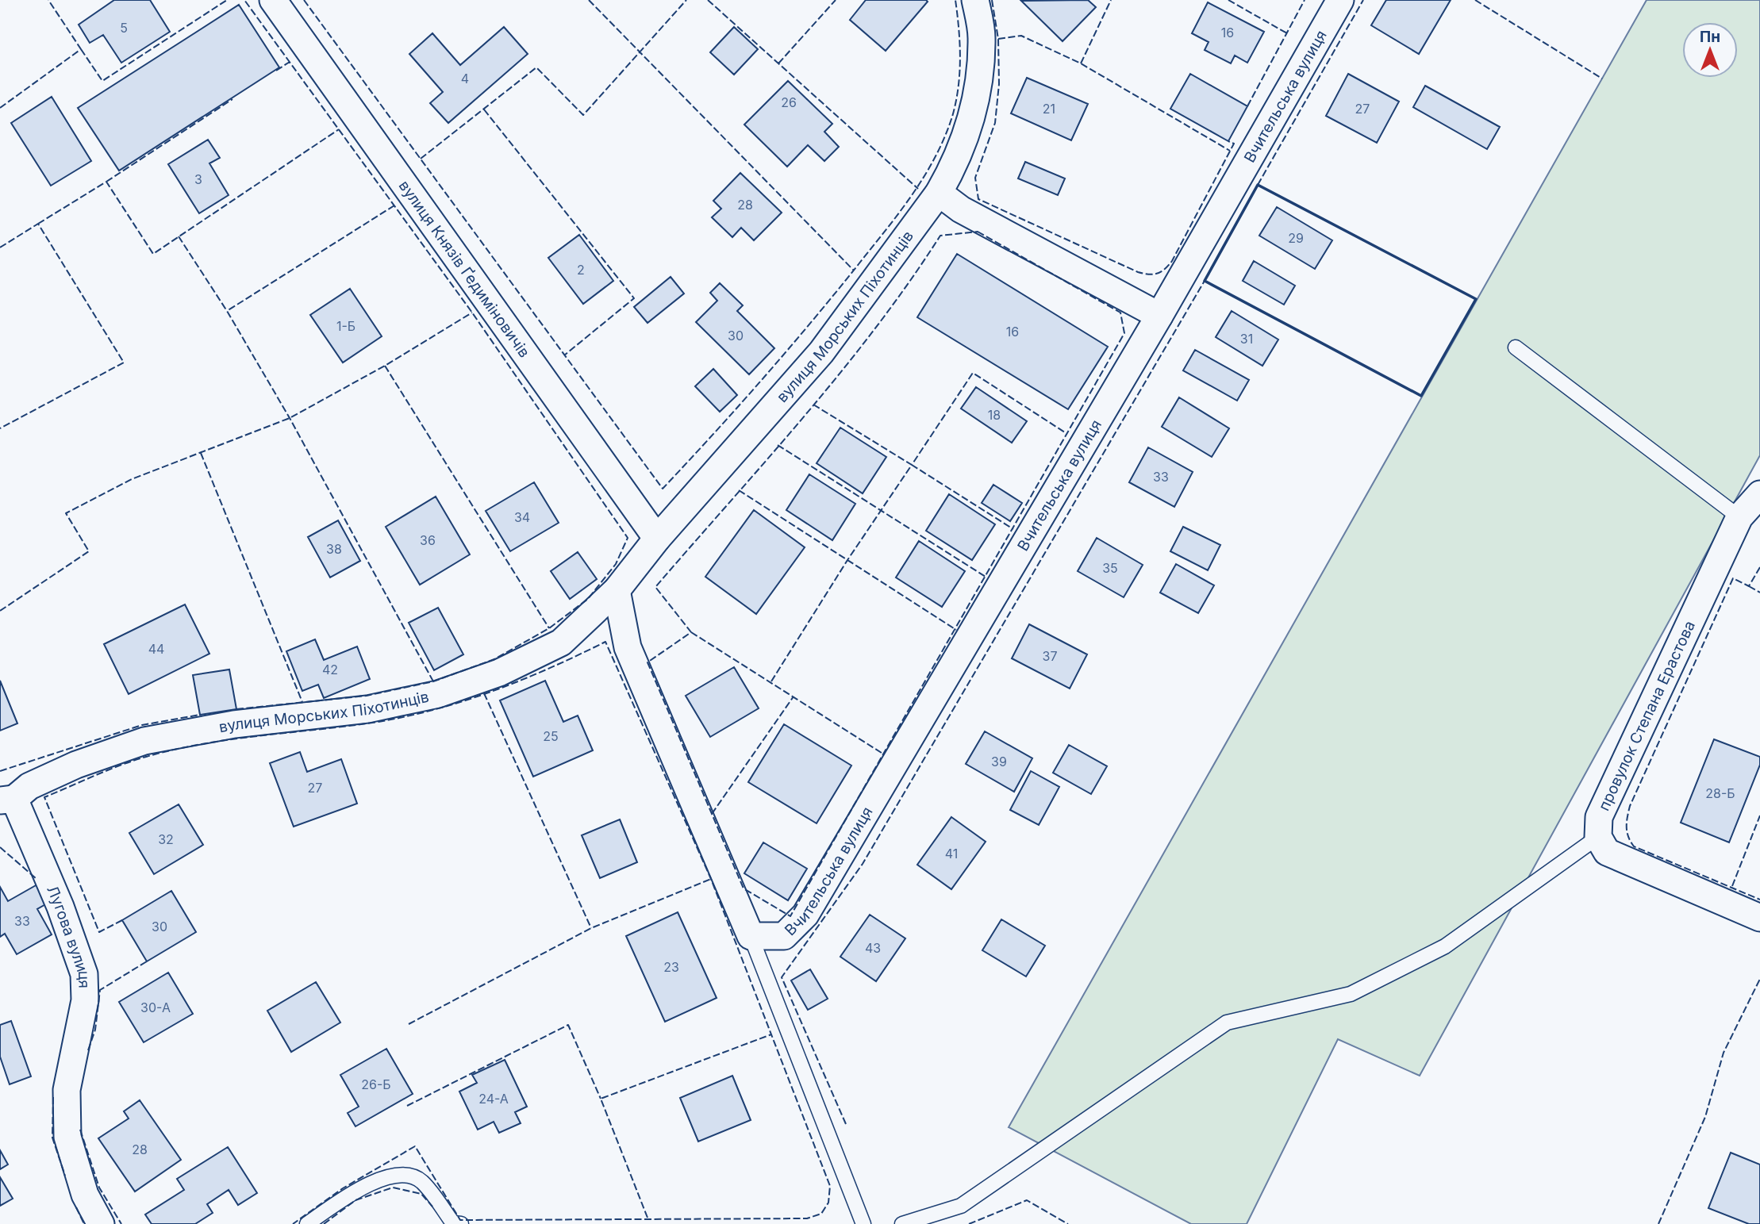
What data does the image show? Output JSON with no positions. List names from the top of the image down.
{
  "streets": {
    "street": [
      "Вчительська вулиця",
      "вулиця Князів Ґедиміновичів",
      "вулиця Морських Піхотинців",
      "провулок Степана Ерастова",
      "Лугова вулиця"
    ]
  },
  "crossings": [
    ["вулиця Князів Ґедиміновичів", "вулиця Морських Піхотинців"],
    ["вулиця Морських Піхотинців", "Лугова вулиця"]
  ],
  "house_numbers": [
    "5",
    "16",
    "4",
    "26",
    "21",
    "27",
    "3",
    "28",
    "29",
    "2",
    "1-Б",
    "16",
    "30",
    "31",
    "18",
    "33",
    "34",
    "36",
    "38",
    "35",
    "44",
    "37",
    "42",
    "25",
    "39",
    "27",
    "28-Б",
    "32",
    "41",
    "33",
    "30",
    "43",
    "23",
    "30-А",
    "26-Б",
    "24-А",
    "28"
  ],
  "north": "top"
}
